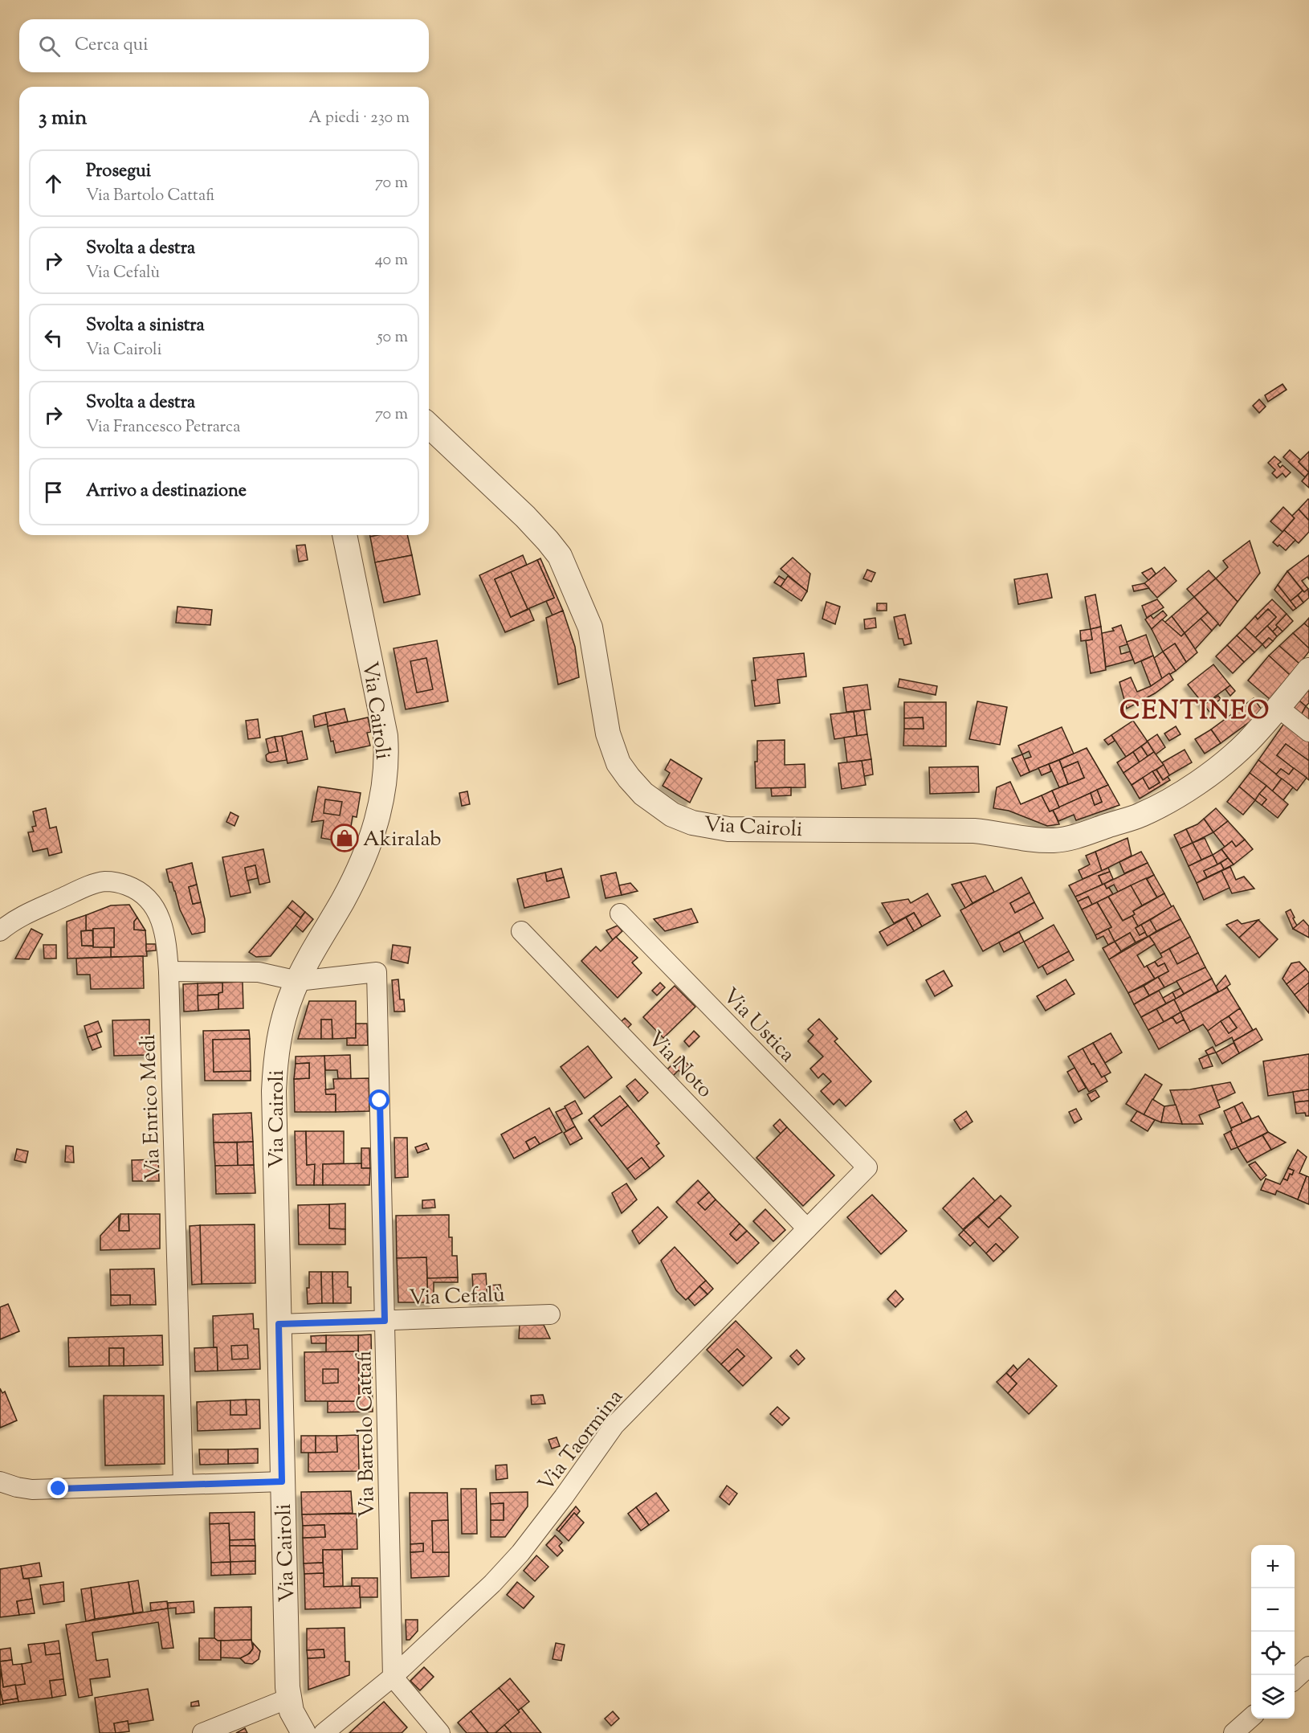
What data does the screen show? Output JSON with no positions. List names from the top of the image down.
{
  "streets": {
    "street": [
      "Via Cairoli",
      "Via Ustica",
      "Via Noto",
      "Via Enrico Medi",
      "Via Cefalù",
      "Via Bartolo Cattafi",
      "Via Taormina"
    ]
  },
  "crossings": [
    ["Via Cairoli", "Via Cefalù"],
    ["Via Cairoli", "Via Bartolo Cattafi"],
    ["Via Ustica", "Via Taormina"],
    ["Via Noto", "Via Taormina"],
    ["Via Cefalù", "Via Bartolo Cattafi"],
    ["Via Bartolo Cattafi", "Via Taormina"]
  ],
  "districts": ["CENTINEO"],
  "places": {
    "shop": ["Akiralab"]
  },
  "page": {
    "search": "Cerca qui",
    "heading": ["3 min", "A piedi · 230 m"],
    "list": [
      ["Prosegui", "Via Bartolo Cattafi", "70 m"],
      ["Svolta a destra", "Via Cefalù", "40 m"],
      ["Svolta a sinistra", "Via Cairoli", "50 m"],
      ["Svolta a destra", "Via Francesco Petrarca", "70 m"],
      "Arrivo a destinazione"
    ],
    "map_buttons": ["+", "−"]
  }
}
